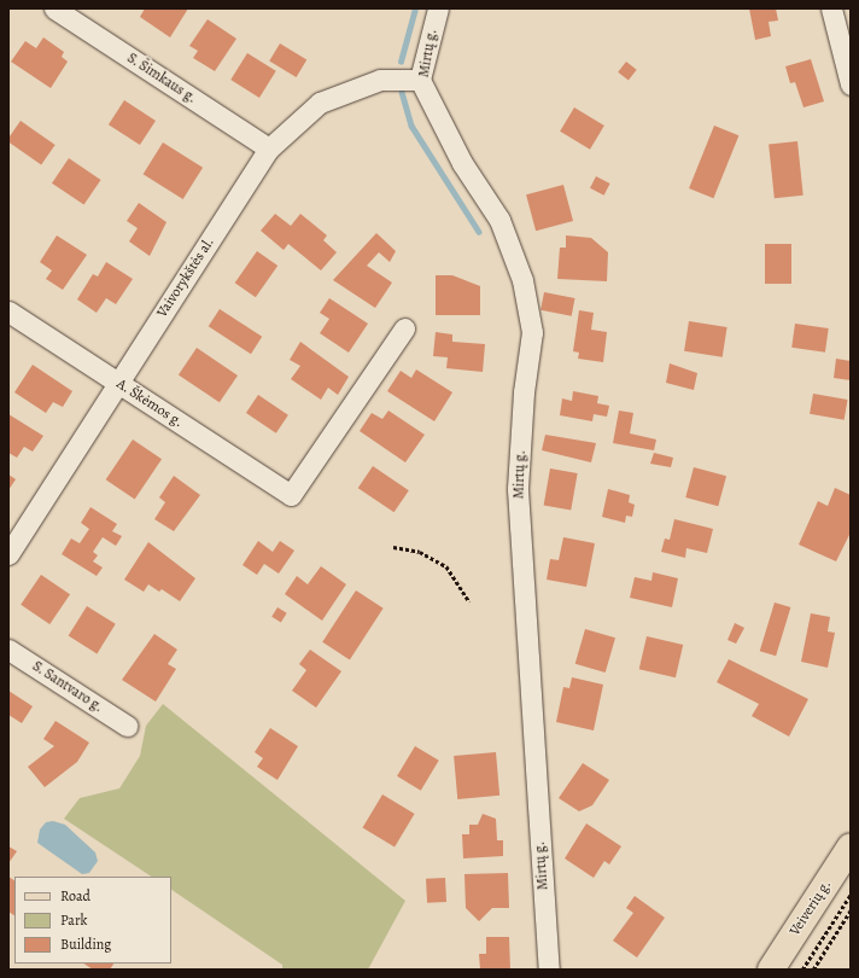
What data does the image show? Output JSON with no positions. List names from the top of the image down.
{
  "streets": {
    "main road": ["Veiverių g."],
    "street": [
      "Mirtų g.",
      "S. Šimkaus g.",
      "Vaivorykštės al.",
      "A. Škėmos g.",
      "S. Santvaro g."
    ]
  },
  "crossings": [
    ["Mirtų g.", "Vaivorykštės al."],
    ["S. Šimkaus g.", "Vaivorykštės al."],
    ["Vaivorykštės al.", "A. Škėmos g."]
  ],
  "legend": ["Road", "Park", "Building"]
}
